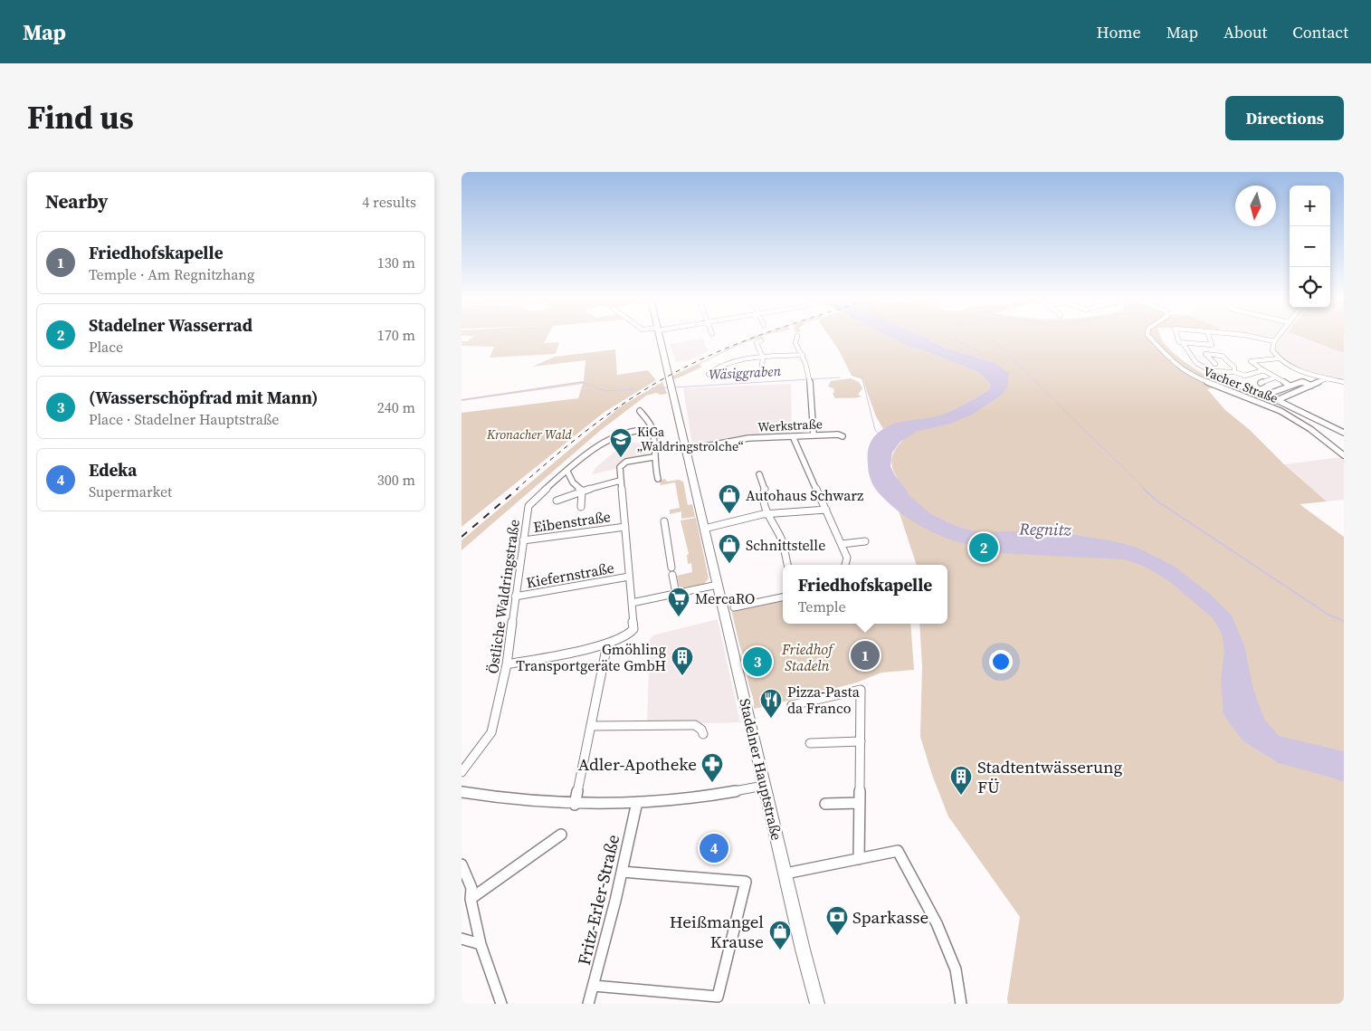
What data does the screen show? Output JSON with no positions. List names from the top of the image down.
{
  "streets": {
    "main road": ["Stadelner Hauptstraße"],
    "street": [
      "Vacher Straße",
      "Werkstraße",
      "Eibenstraße",
      "Kiefernstraße",
      "Östliche Waldringstraße",
      "Fritz-Erler-Straße"
    ]
  },
  "crossings": [
    ["Werkstraße", "Stadelner Hauptstraße"],
    ["Eibenstraße", "Östliche Waldringstraße"],
    ["Kiefernstraße", "Östliche Waldringstraße"]
  ],
  "water": ["Wäsiggraben", "Regnitz"],
  "parks": ["Kronacher Wald", "Friedhof Stadeln"],
  "places": {
    "school or university": ["KiGa „Waldringstrolche“"],
    "shop": ["Autohaus Schwarz", "Schnittstelle", "Heißmangel Krause"],
    "supermarket": ["MercaRO"],
    "building": ["Gmöhling Transportgeräte GmbH", "Stadtentwässerung FÜ"],
    "restaurant": ["Pizza-Pasta da Franco"],
    "pharmacy": ["Adler-Apotheke"],
    "bank": ["Sparkasse"]
  },
  "north": "bottom",
  "page": {
    "header": "Map",
    "nav": [
      "Home",
      "Map",
      "About",
      "Contact"
    ],
    "title": "Find us",
    "buttons": "Directions",
    "heading": ["Nearby", "4 results"],
    "map_buttons": ["+", "−"],
    "list": [
      {
        "mark": "1",
        "name": "Friedhofskapelle",
        "note": "Temple · Am Regnitzhang",
        "value": "130 m"
      },
      {
        "mark": "2",
        "name": "Stadelner Wasserrad",
        "note": "Place",
        "value": "170 m"
      },
      {
        "mark": "3",
        "name": "(Wasserschöpfrad mit Mann)",
        "note": "Place · Stadelner Hauptstraße",
        "value": "240 m"
      },
      {
        "mark": "4",
        "name": "Edeka",
        "note": "Supermarket",
        "value": "300 m"
      }
    ],
    "pins": [
      "2",
      "1",
      "3",
      "4"
    ],
    "popup": ["Friedhofskapelle", "Temple"]
  }
}
